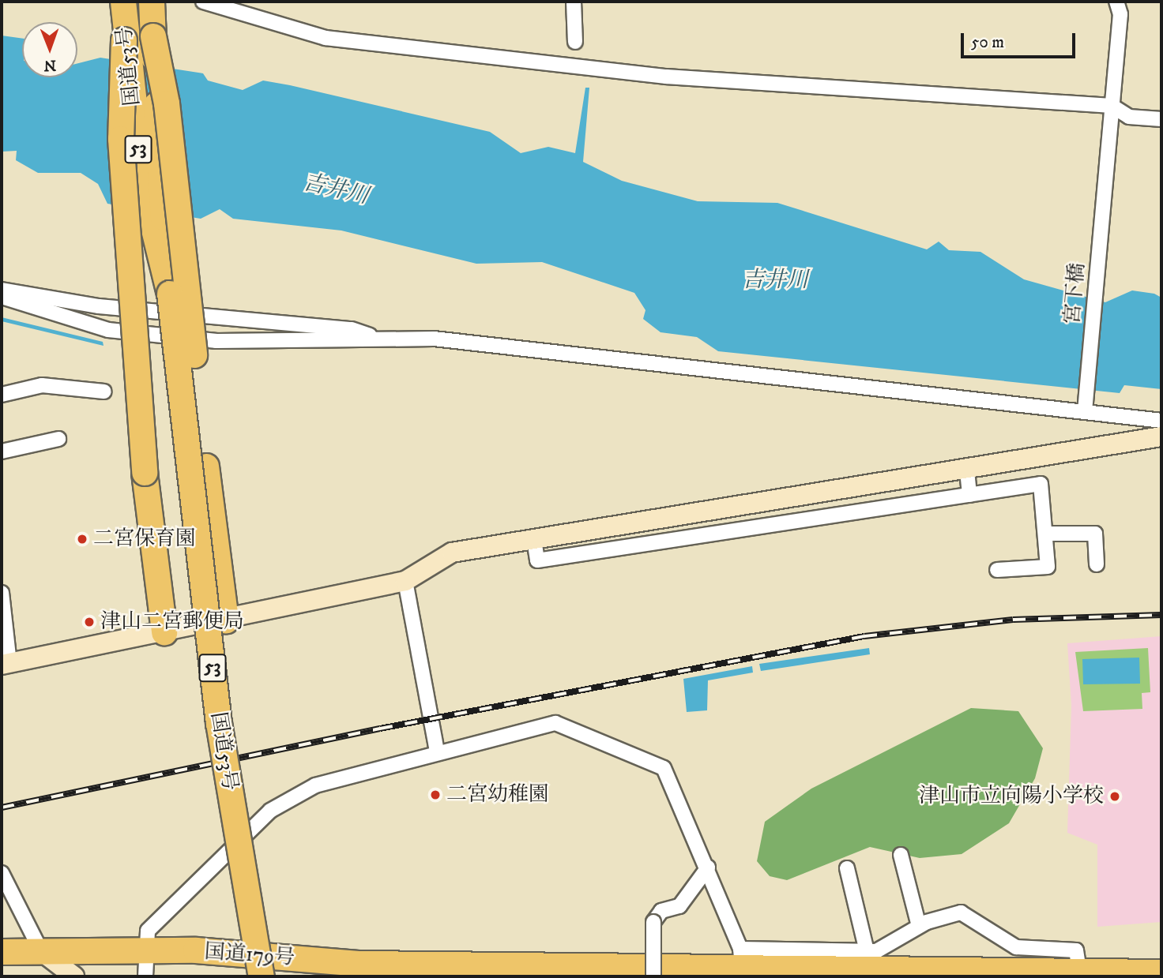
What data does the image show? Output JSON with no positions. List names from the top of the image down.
{
  "streets": {
    "highway": ["国道53号", "53", "国道179号"],
    "street": ["宮下橋"]
  },
  "water": ["吉井川"],
  "places": [
    "二宮保育園",
    "津山二宮郵便局",
    "二宮幼稚園",
    "津山市立向陽小学校"
  ],
  "scale_bar": "50 m",
  "north": "bottom"
}
